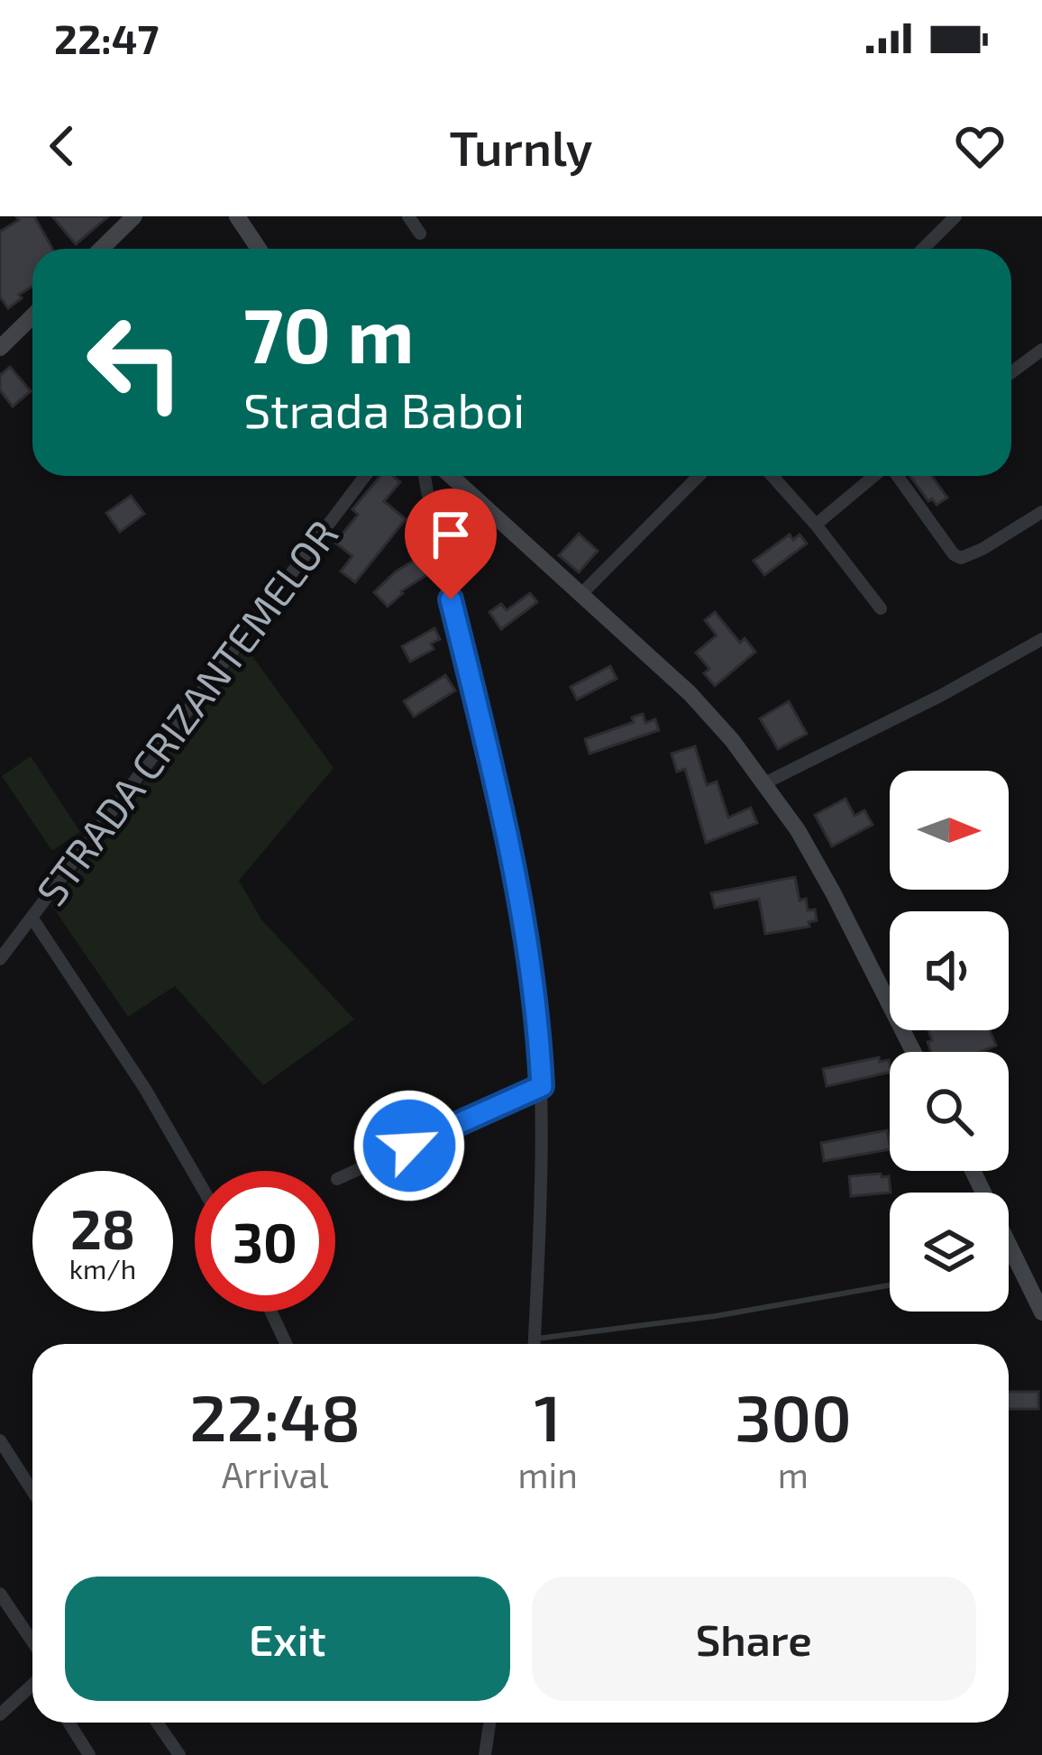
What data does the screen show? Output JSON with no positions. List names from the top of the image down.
{
  "streets": {
    "street": ["STRADA CRIZANTEMELOR"]
  },
  "north": "right",
  "page": {
    "status": "22:47",
    "header": "Turnly",
    "turn": ["70 m", "Strada Baboi"],
    "speed": "28 km/h",
    "limit": "30",
    "eta": [
      "22:48",
      "Arrival",
      "1",
      "min",
      "300",
      "m"
    ],
    "buttons": ["Exit", "Share"]
  }
}
